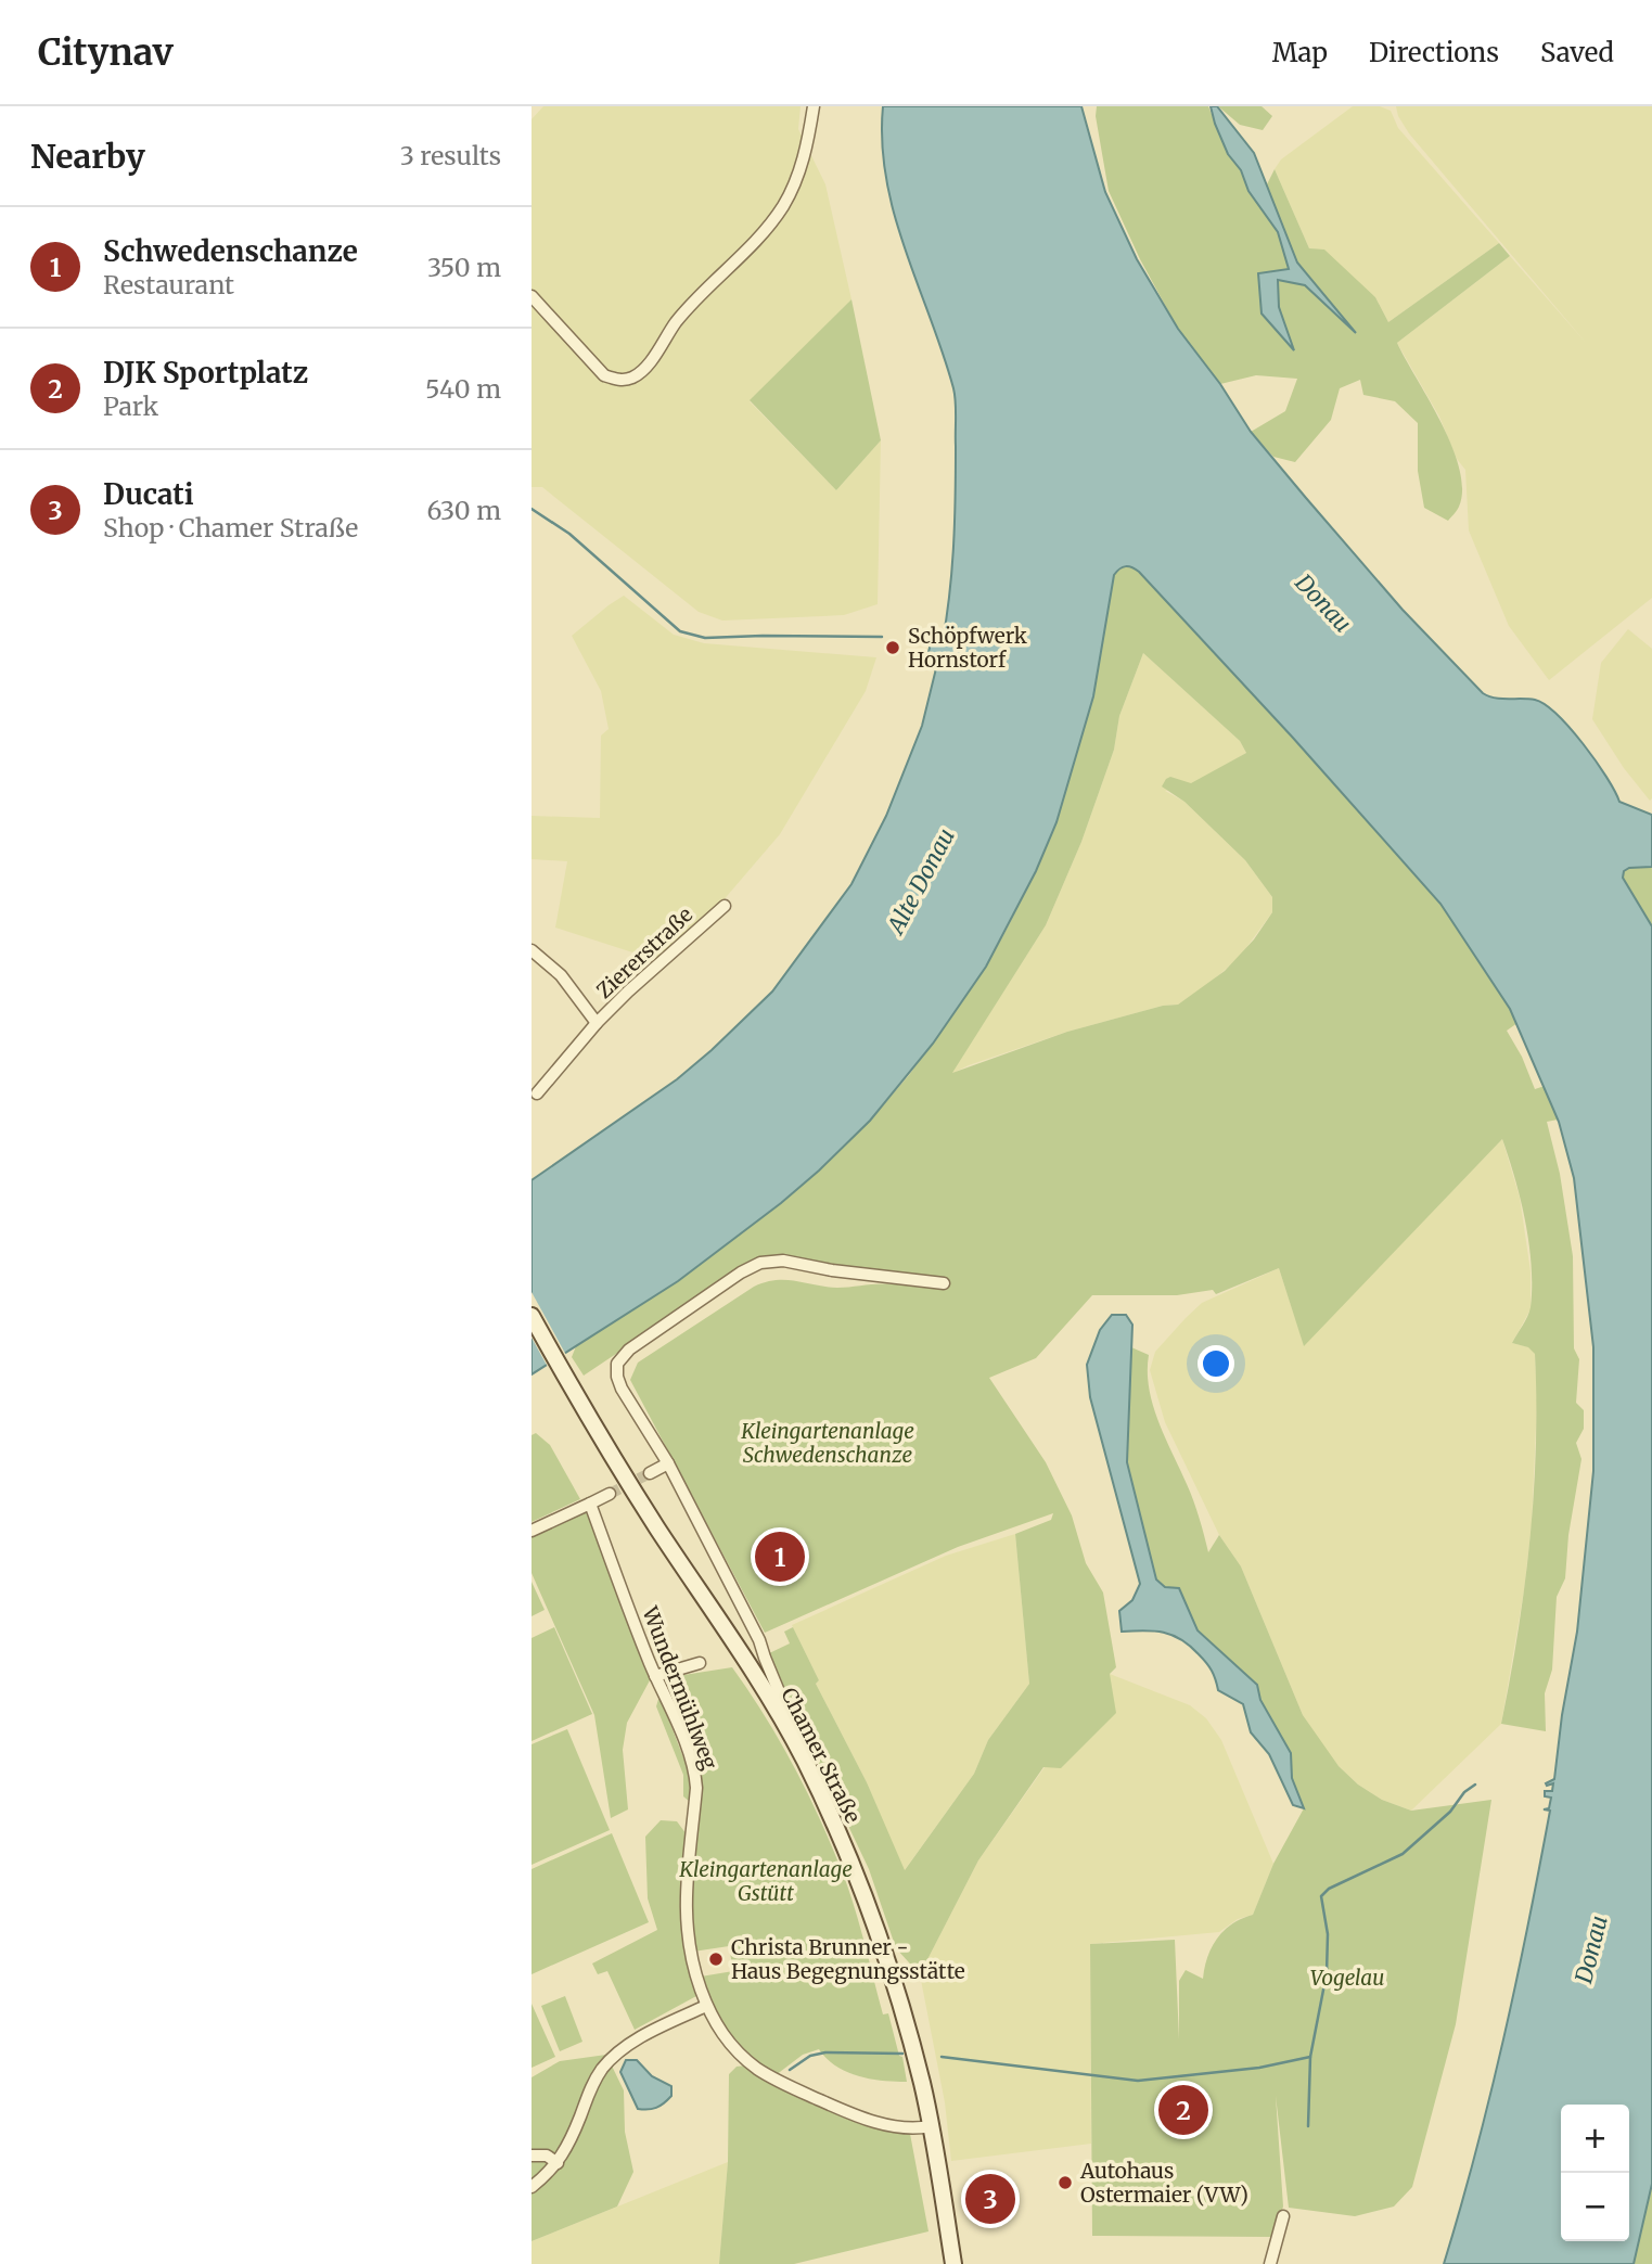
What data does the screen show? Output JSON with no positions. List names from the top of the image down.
{
  "streets": {
    "main road": ["Chamer Straße"],
    "street": ["Ziererstraße", "Wundermühlweg"]
  },
  "crossings": [
    ["Wundermühlweg", "Chamer Straße"]
  ],
  "water": ["Donau", "Alte Donau"],
  "parks": ["Kleingartenanlage Schwedenschanze", "Kleingartenanlage Gstütt", "Vogelau"],
  "places": ["Schöpfwerk Hornstorf", "Christa Brunner - Haus Begegnungsstätte", "Autohaus Ostermaier (VW)"],
  "page": {
    "header": "Citynav",
    "nav": ["Map", "Directions", "Saved"],
    "heading": ["Nearby", "3 results"],
    "list": [
      {
        "mark": "1",
        "name": "Schwedenschanze",
        "note": "Restaurant",
        "value": "350 m"
      },
      {
        "mark": "2",
        "name": "DJK Sportplatz",
        "note": "Park",
        "value": "540 m"
      },
      {
        "mark": "3",
        "name": "Ducati",
        "note": "Shop · Chamer Straße",
        "value": "630 m"
      }
    ],
    "pins": ["1", "2", "3"],
    "map_buttons": ["+", "−"]
  }
}
